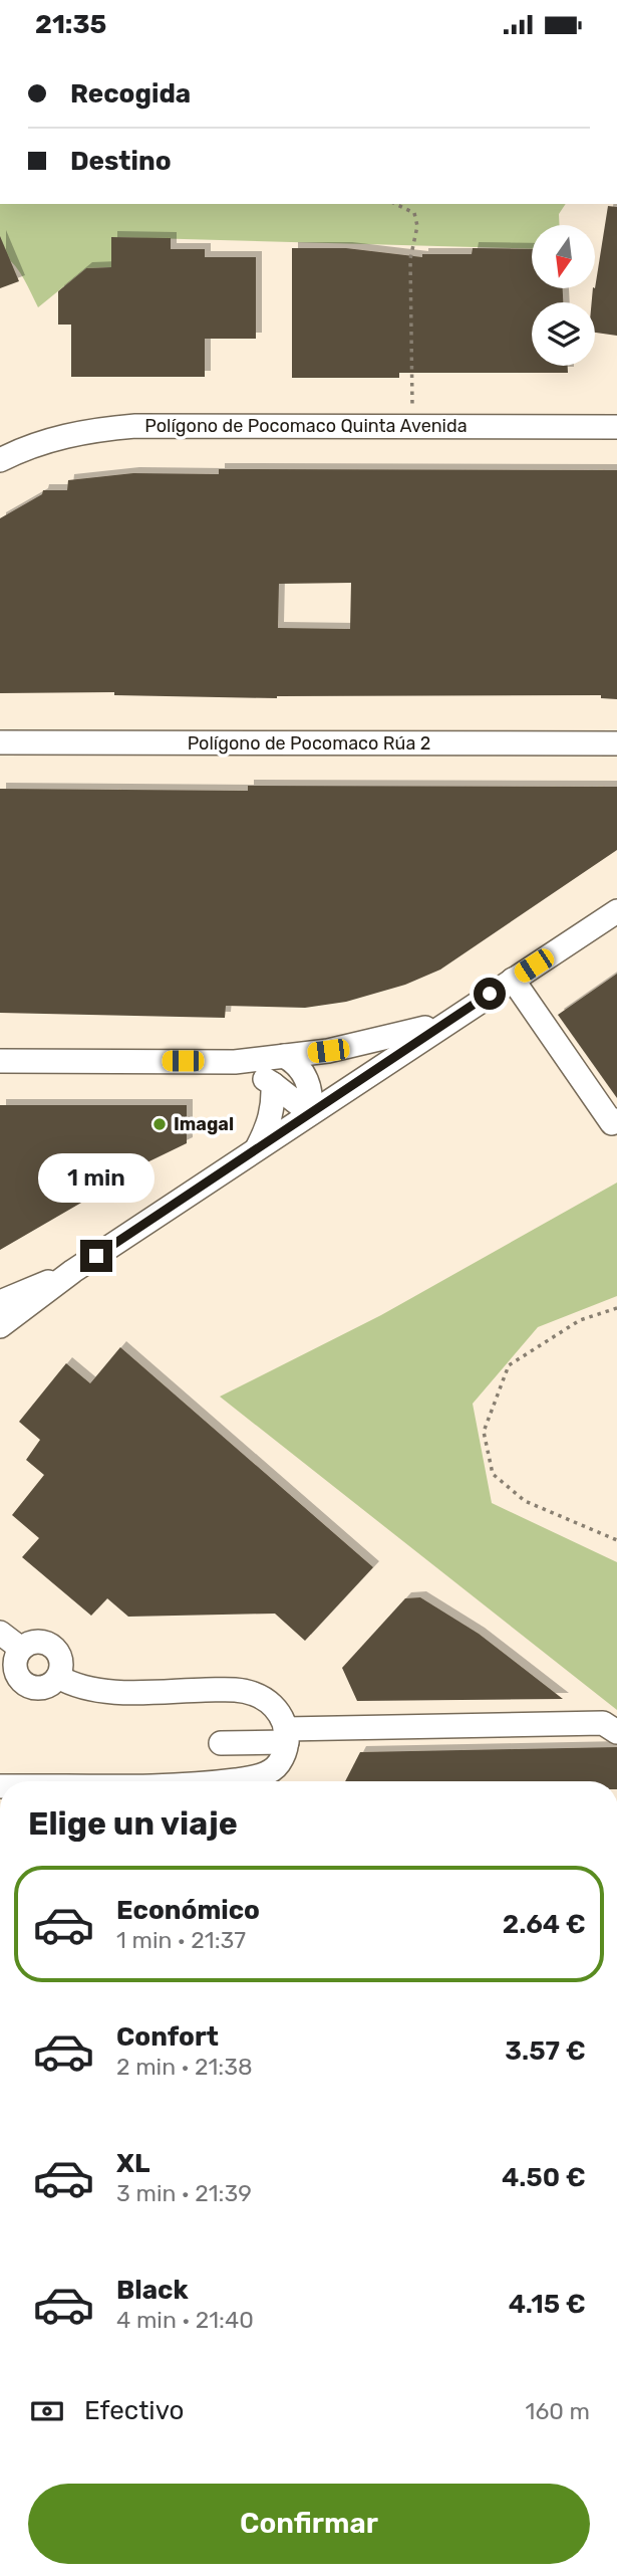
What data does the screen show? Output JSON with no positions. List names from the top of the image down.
{
  "streets": {
    "street": ["Polígono de Pocomaco Quinta Avenida", "Polígono de Pocomaco Rúa 2"]
  },
  "places": ["Imagal"],
  "north": "bottom",
  "page": {
    "status": "21:35",
    "banner": ["Recogida", "Destino"],
    "bubble": "1 min",
    "heading": "Elige un viaje",
    "list": [
      {
        "name": "Económico",
        "note": "1 min · 21:37",
        "value": "2.64 €"
      },
      {
        "name": "Confort",
        "note": "2 min · 21:38",
        "value": "3.57 €"
      },
      {
        "name": "XL",
        "note": "3 min · 21:39",
        "value": "4.50 €"
      },
      {
        "name": "Black",
        "note": "4 min · 21:40",
        "value": "4.15 €"
      }
    ],
    "pay": ["Efectivo", "160 m"],
    "buttons": "Confirmar"
  }
}
